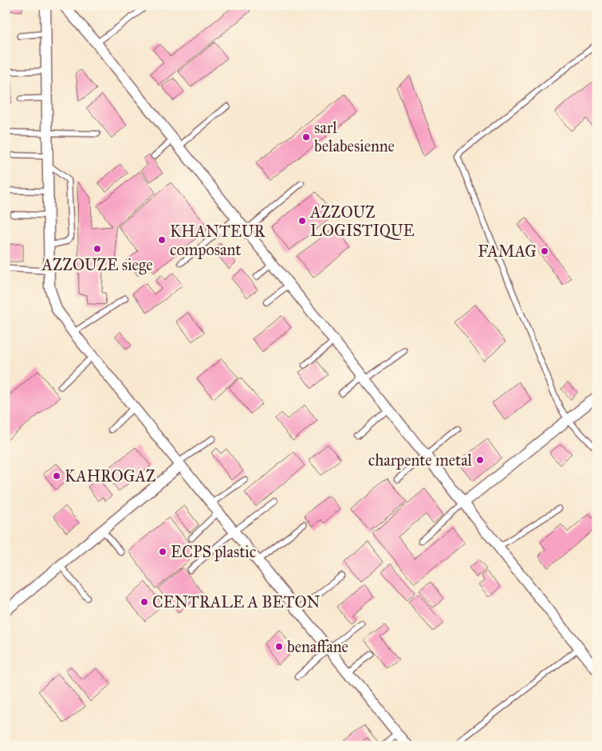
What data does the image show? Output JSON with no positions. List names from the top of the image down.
{
  "places": [
    "sarl belabesienne",
    "AZZOUZ LOGISTIQUE",
    "KHANTEUR composant",
    "AZZOUZE siege",
    "FAMAG",
    "charpente metal",
    "KAHROGAZ",
    "ECPS plastic",
    "CENTRALE A BETON",
    "benaffane"
  ]
}
